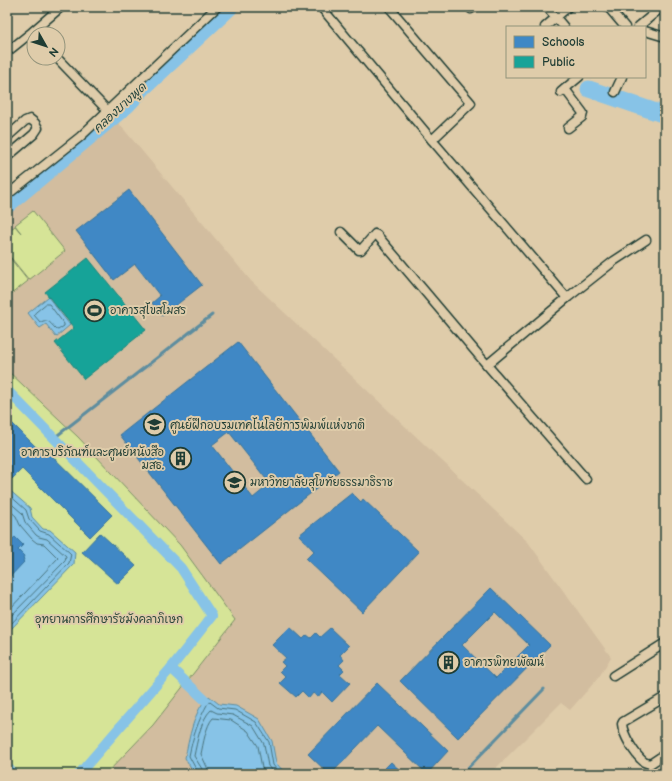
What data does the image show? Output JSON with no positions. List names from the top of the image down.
{
  "water": ["คลองบางพูด"],
  "parks": ["อุทยานการศึกษารัชมังคลาภิเษก"],
  "places": {
    "sports": ["อาคารสุโขสโมสร"],
    "school or university": ["ศูนย์ฝึกอบรมเทคโนโลยีการพิมพ์แห่งชาติ", "มหาวิทยาลัยสุโขทัยธรรมาธิราช"],
    "building": ["อาคารบริภัณฑ์และศูนย์หนังสือ มสธ.", "อาคารพิทยพัฒน์"]
  },
  "legend": ["Schools", "Public"],
  "north": "bottom right"
}
